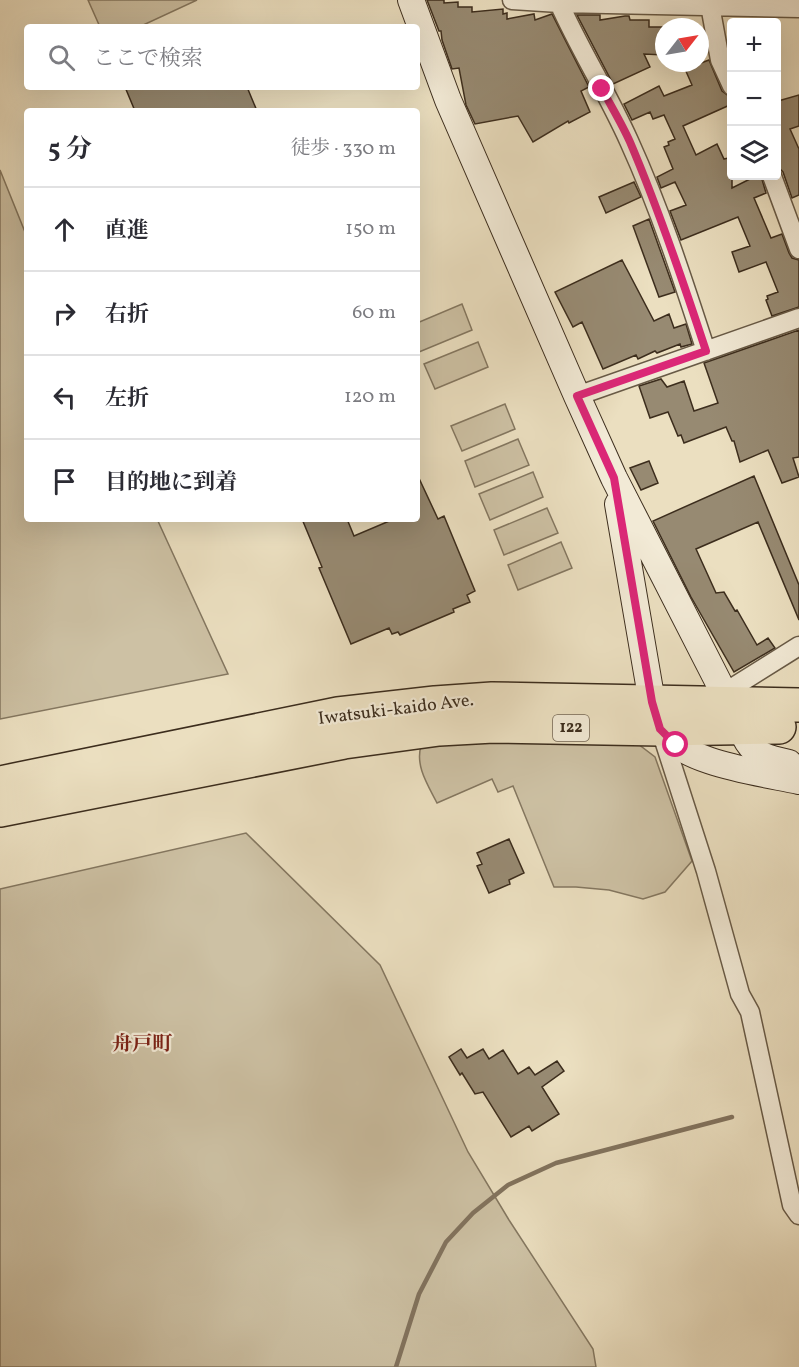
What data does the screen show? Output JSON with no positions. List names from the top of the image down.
{
  "streets": {
    "highway": ["Iwatsuki-kaido Ave.", "122"]
  },
  "districts": ["舟戸町"],
  "north": "top right",
  "page": {
    "map_buttons": ["+", "−"],
    "search": "ここで検索",
    "heading": ["5 分", "徒歩 · 330 m"],
    "list": [
      ["直進", "150 m"],
      ["右折", "60 m"],
      ["左折", "120 m"],
      "目的地に到着"
    ]
  }
}
